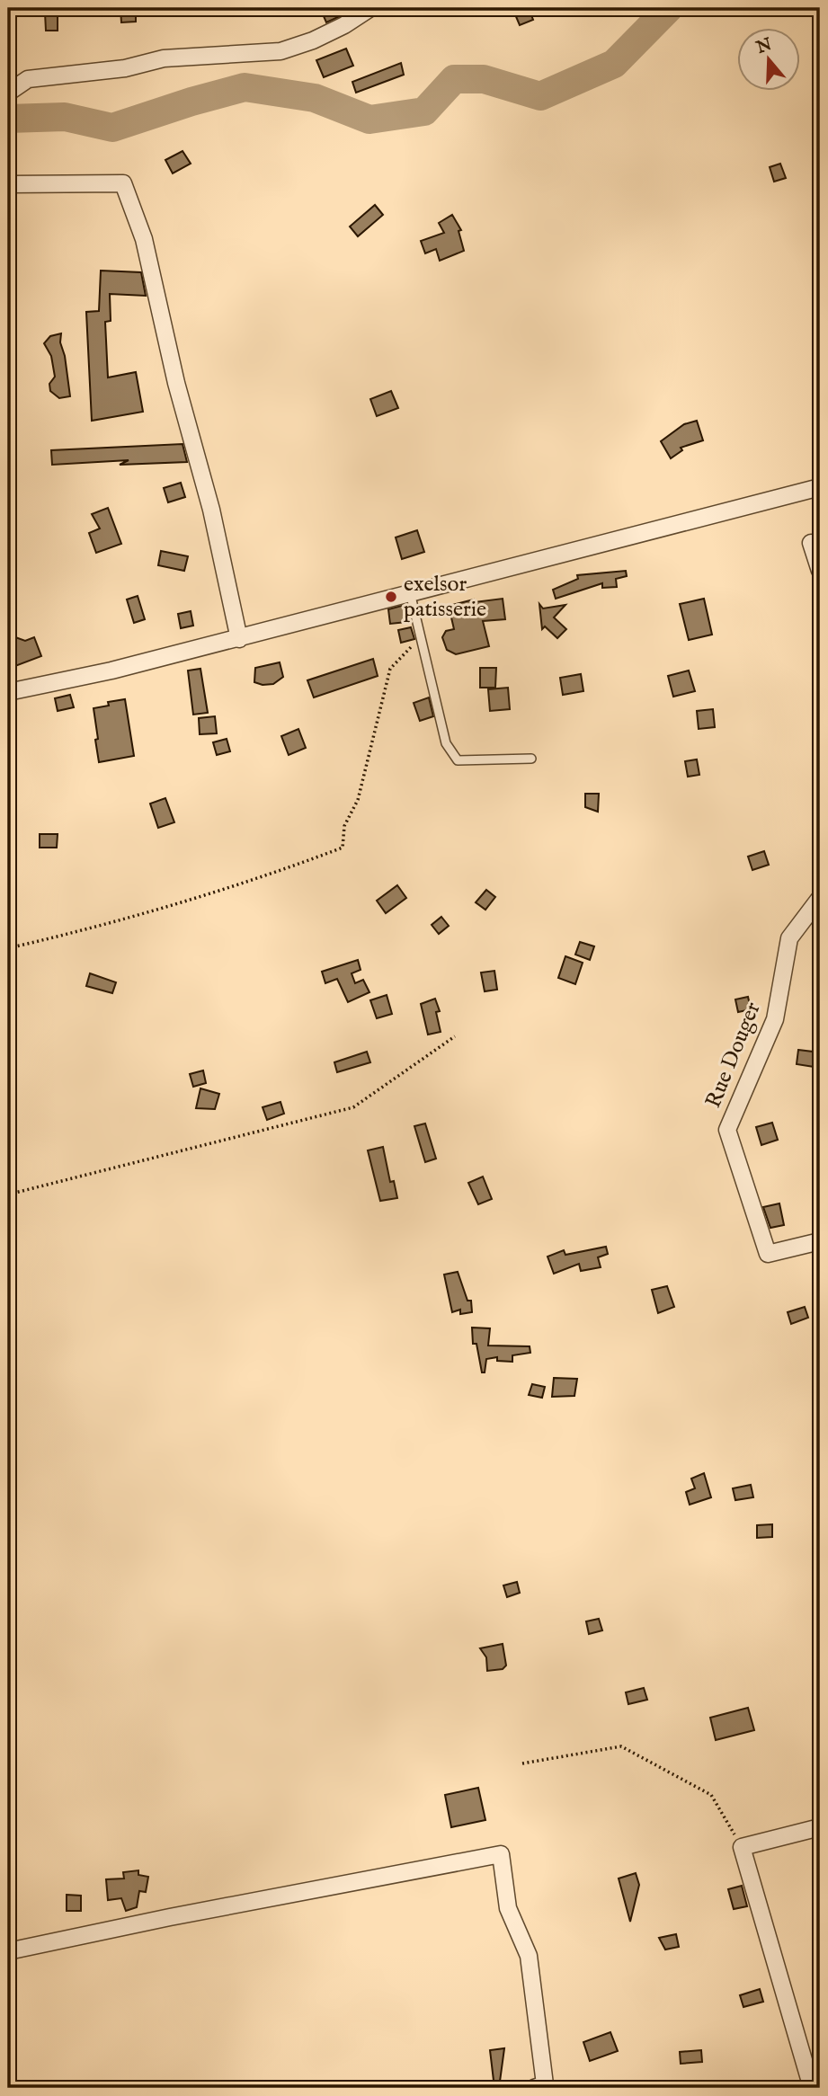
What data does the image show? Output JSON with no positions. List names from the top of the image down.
{
  "streets": {
    "street": ["Rue Douger"]
  },
  "places": ["exelsor patisserie"],
  "north": "top"
}
